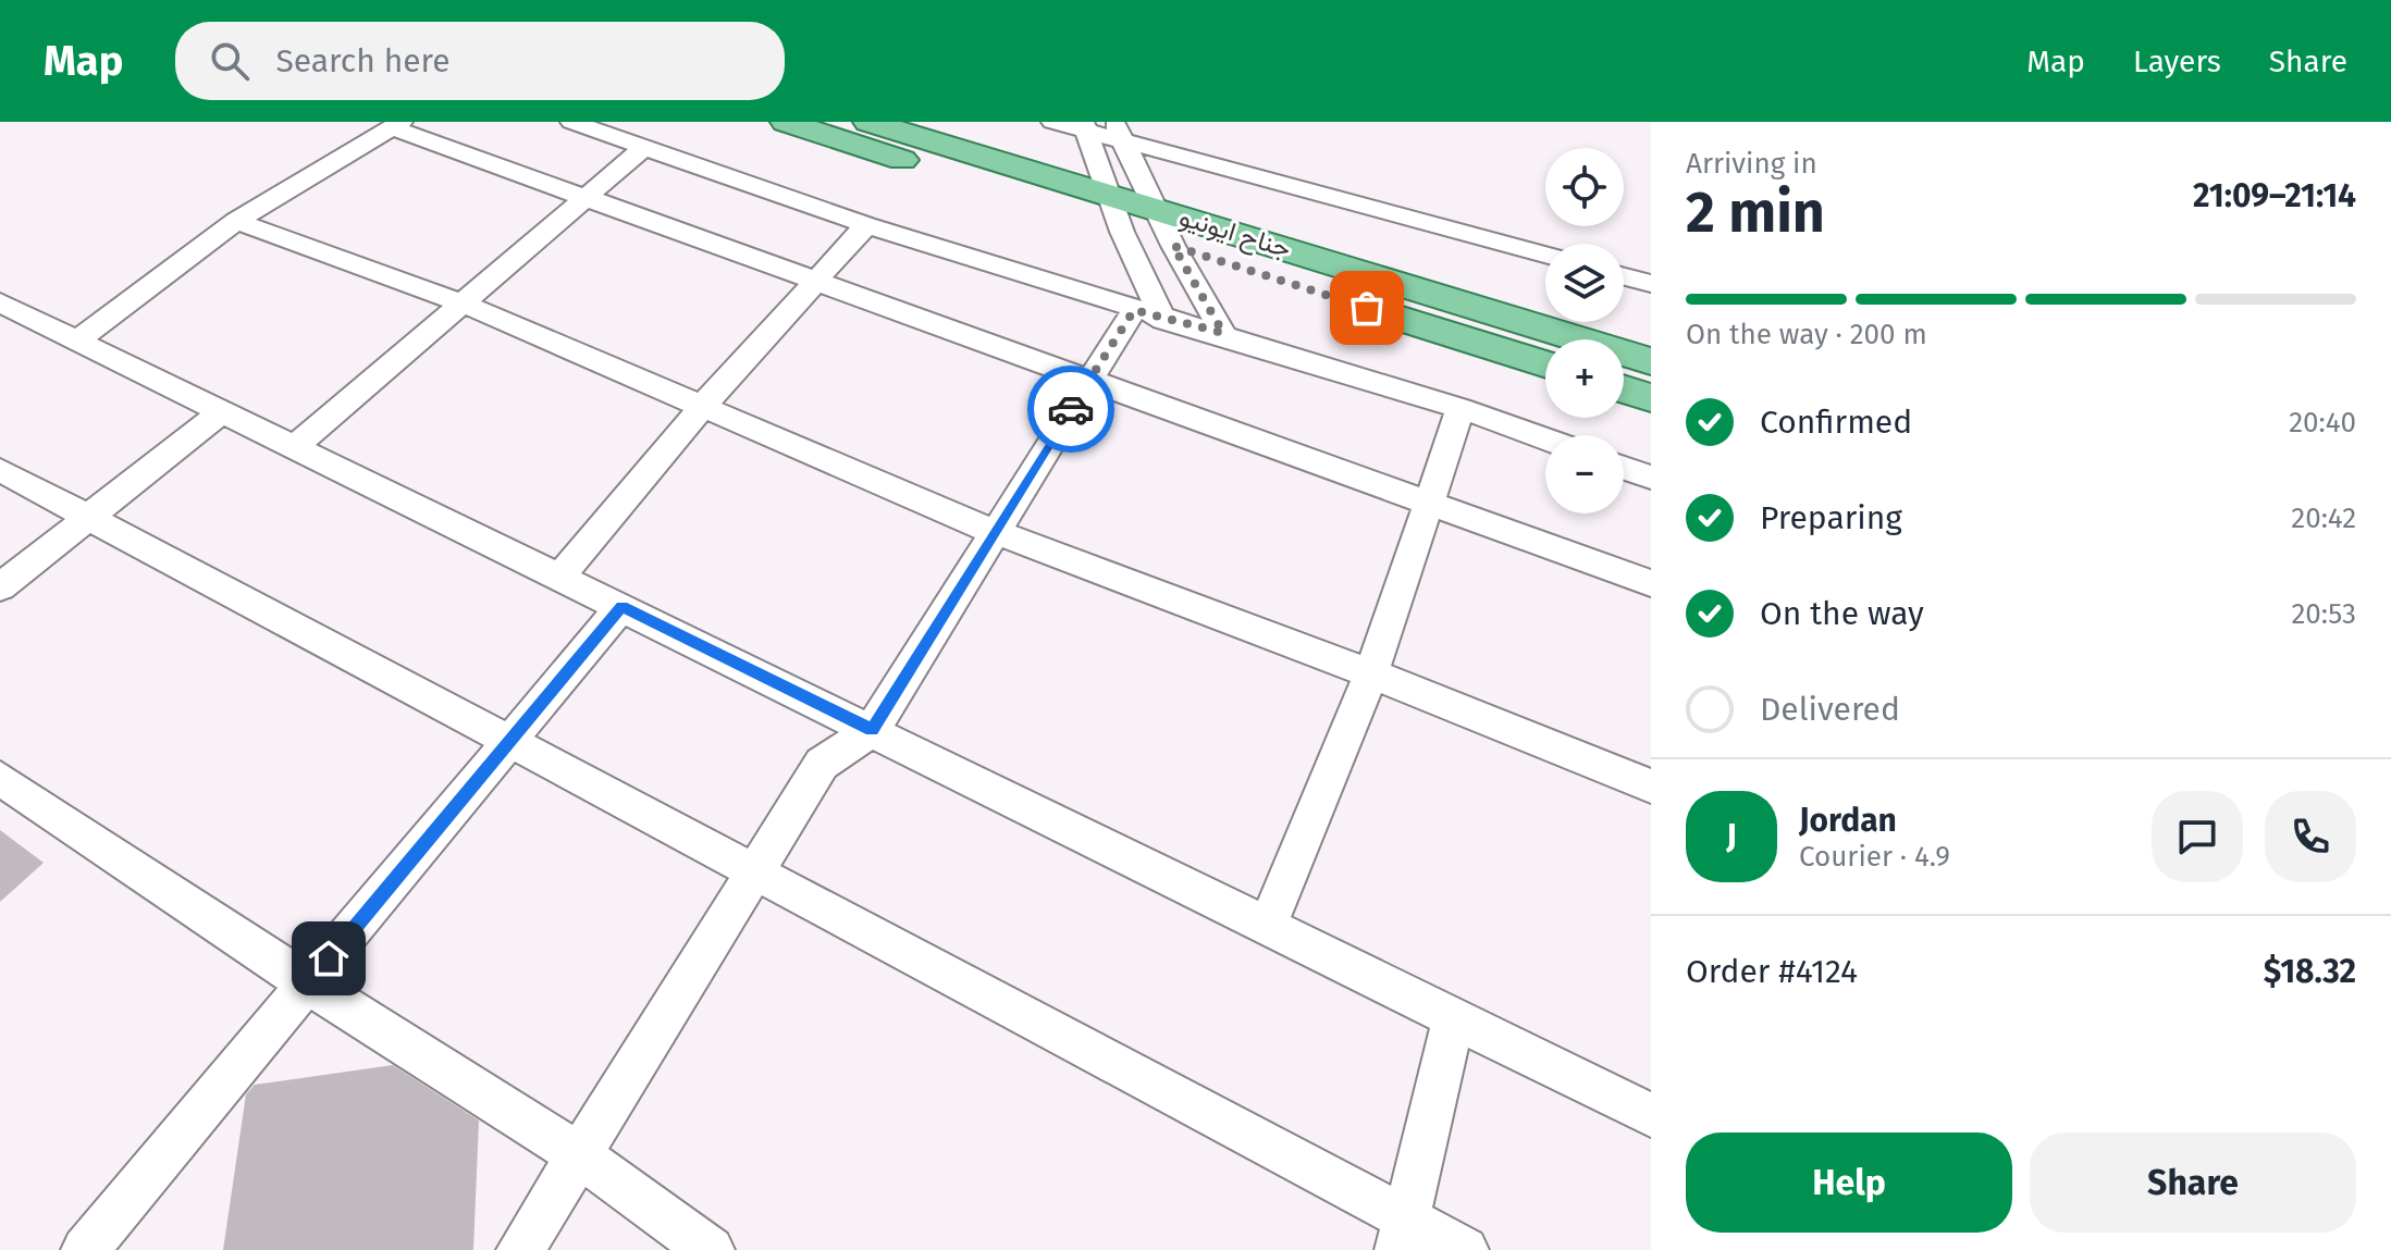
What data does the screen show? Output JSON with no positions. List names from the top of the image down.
{
  "streets": {
    "main road": ["جناح ایونیو"]
  },
  "page": {
    "header": "Map",
    "search": "Search here",
    "nav": ["Map", "Layers", "Share"],
    "heading": ["2 min", "Arriving in", "21:09–21:14"],
    "panel": [
      "Jordan",
      "Courier · 4.9",
      "Order #4124",
      "$18.32"
    ],
    "map_buttons": ["+", "−"],
    "bar": "On the way · 200 m",
    "list": [
      ["Confirmed", "20:40"],
      ["Preparing", "20:42"],
      ["On the way", "20:53"],
      "Delivered"
    ],
    "round": "J",
    "buttons": ["Help", "Share"]
  }
}
